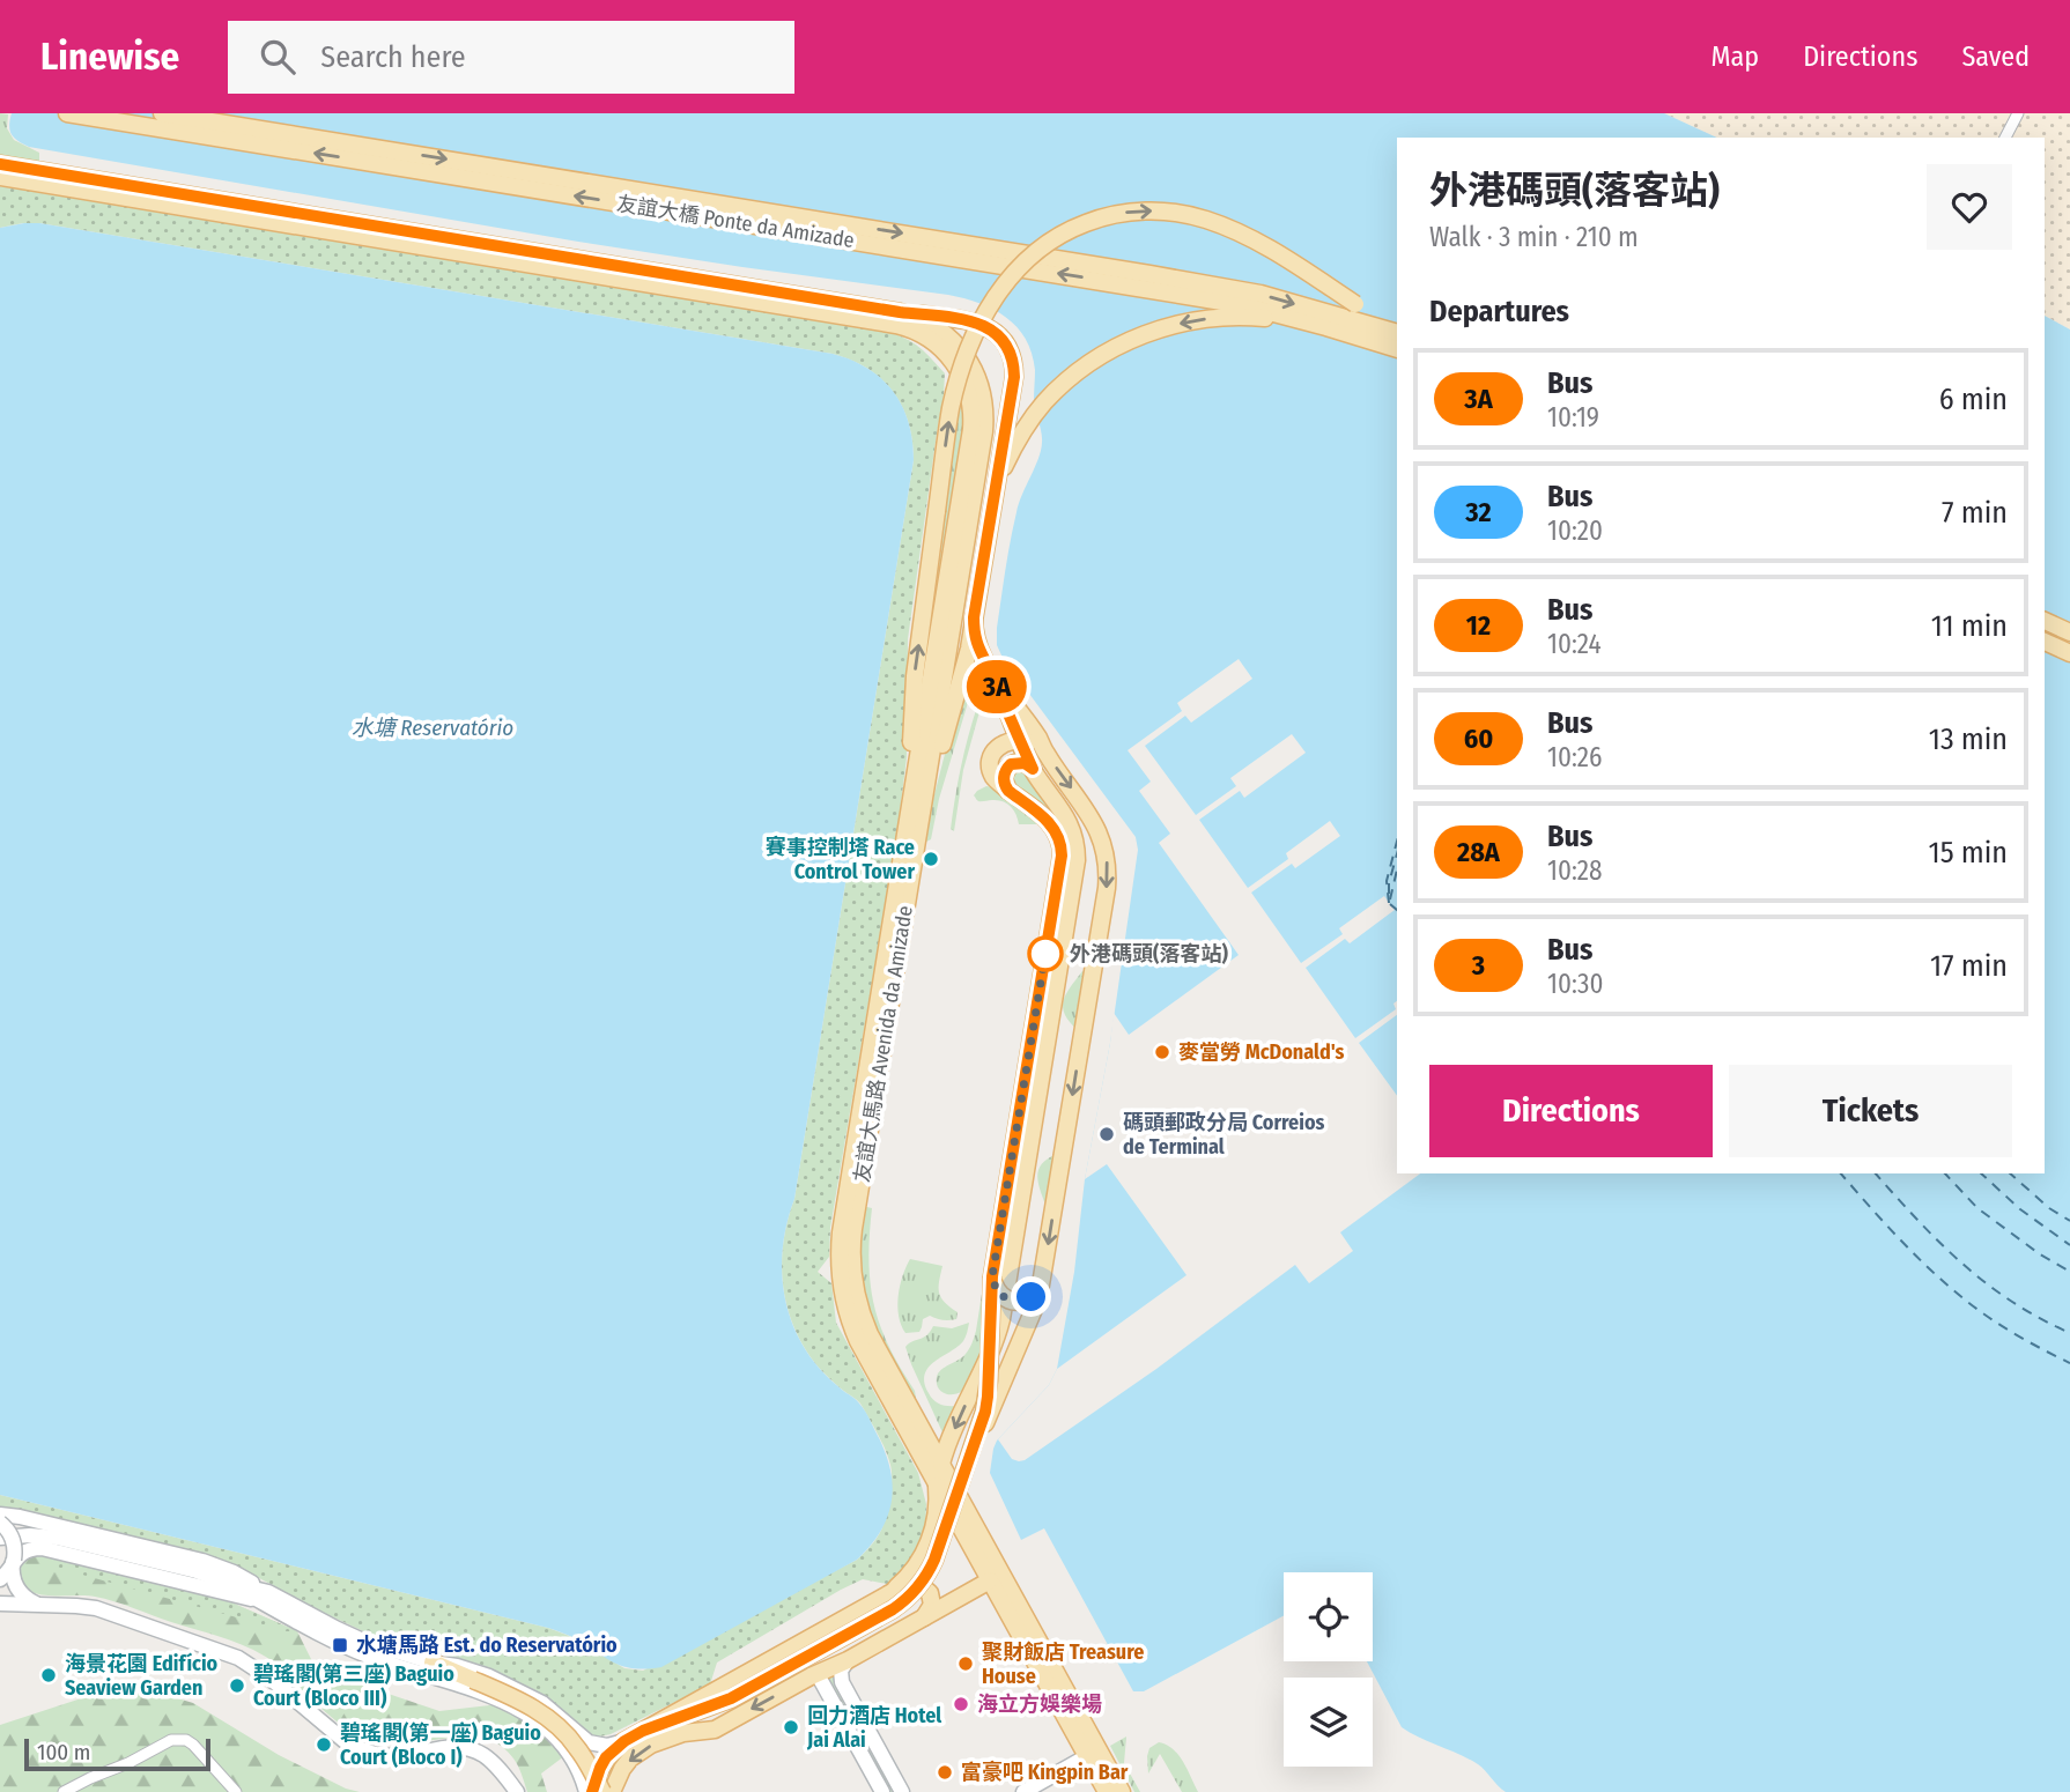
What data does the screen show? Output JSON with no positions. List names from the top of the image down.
{
  "streets": {
    "main road": ["友誼大橋 Ponte da Amizade", "友誼大馬路 Avenida da Amizade"]
  },
  "water": ["水塘 Reservatório"],
  "places": {
    "other": [
      "賽事控制塔 Race Control Tower",
      "外港碼頭(落客站)",
      "麥當勞 McDonald's",
      "碼頭郵政分局 Correios de Terminal",
      "聚財飯店 Treasure House",
      "海景花園 Edifício Seaview Garden",
      "碧瑤閣(第三座) Baguio Court (Bloco III)",
      "海立方娛樂場",
      "回力酒店 Hotel Jai Alai",
      "碧瑤閣(第一座) Baguio Court (Bloco I)",
      "富豪吧 Kingpin Bar"
    ],
    "transit": ["水塘馬路 Est. do Reservatório"]
  },
  "lines": ["bus line 3A"],
  "scale_bar": "100 m",
  "page": {
    "header": "Linewise",
    "search": "Search here",
    "nav": ["Map", "Directions", "Saved"],
    "on_map": "3A",
    "heading": [
      ["外港碼頭(落客站)", "Walk · 3 min · 210 m"],
      "Departures"
    ],
    "list": [
      {
        "mark": "3A",
        "name": "Bus",
        "note": "10:19",
        "value": "6 min"
      },
      {
        "mark": "32",
        "name": "Bus",
        "note": "10:20",
        "value": "7 min"
      },
      {
        "mark": "12",
        "name": "Bus",
        "note": "10:24",
        "value": "11 min"
      },
      {
        "mark": "60",
        "name": "Bus",
        "note": "10:26",
        "value": "13 min"
      },
      {
        "mark": "28A",
        "name": "Bus",
        "note": "10:28",
        "value": "15 min"
      },
      {
        "mark": "3",
        "name": "Bus",
        "note": "10:30",
        "value": "17 min"
      }
    ],
    "buttons": ["Directions", "Tickets"],
    "scale": "100 m"
  }
}
